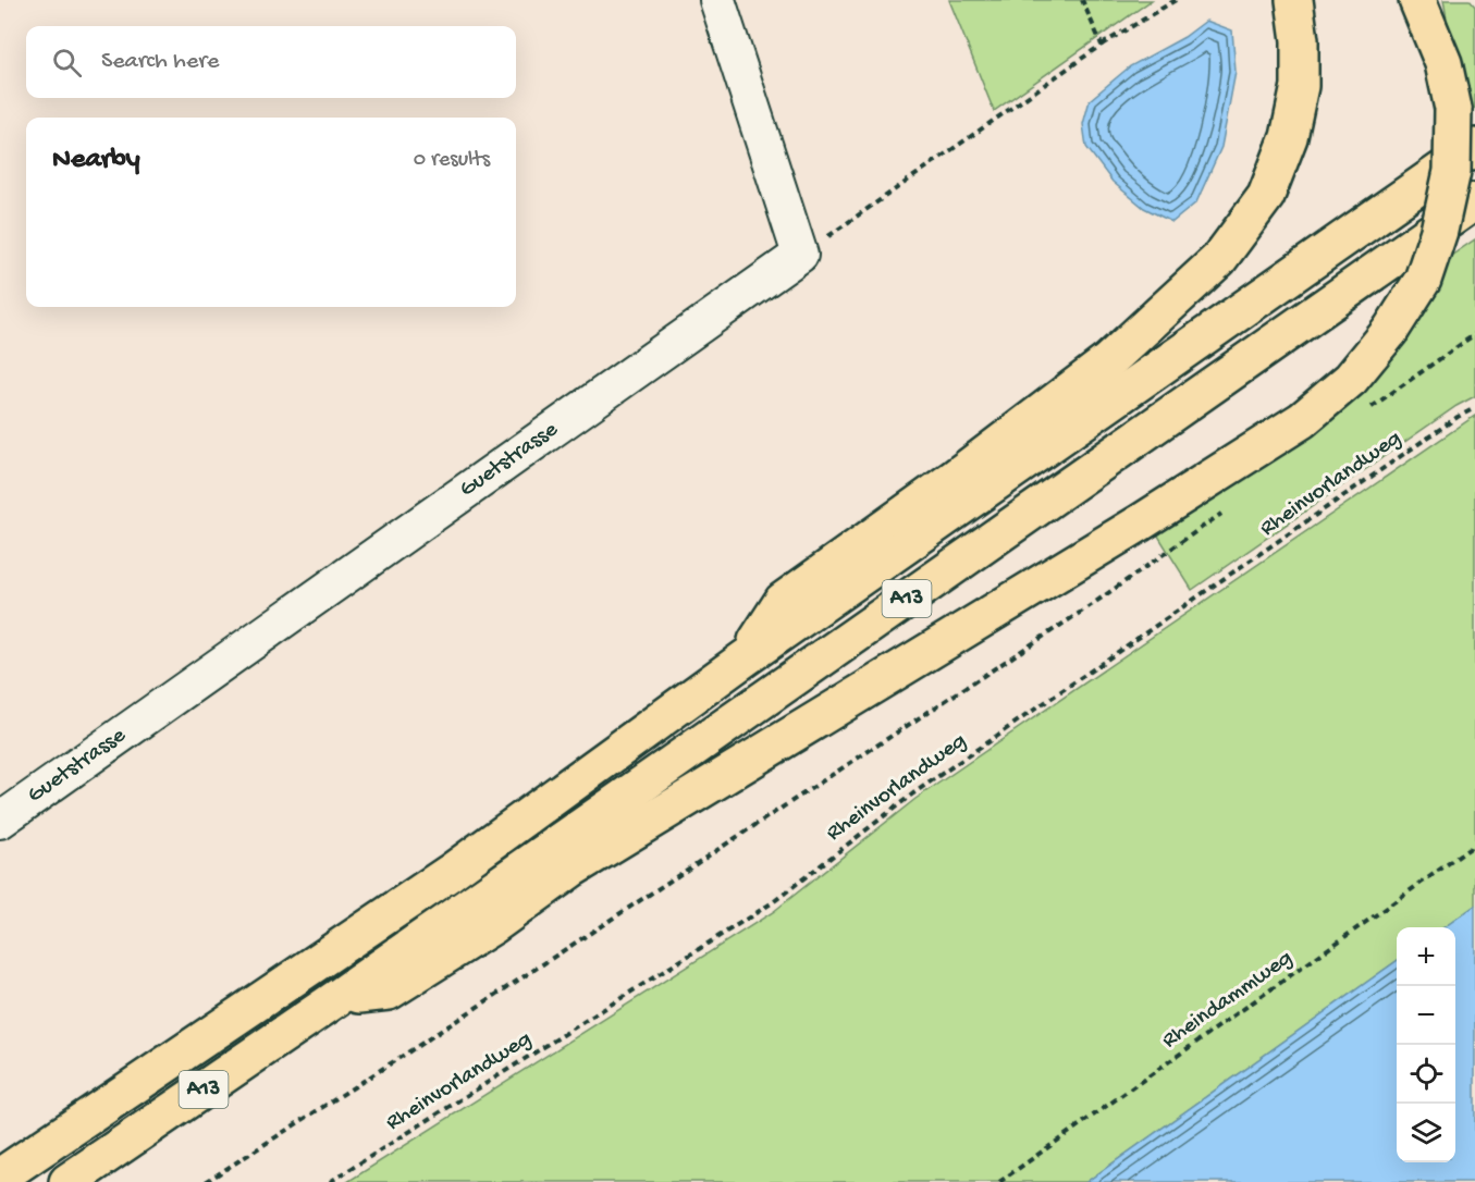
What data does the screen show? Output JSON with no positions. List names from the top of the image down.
{
  "streets": {
    "highway": ["A13"],
    "street": ["Guetstrasse"],
    "path": ["Rheinvorlandweg", "Rheindammweg"]
  },
  "page": {
    "search": "Search here",
    "heading": ["Nearby", "0 results"],
    "map_buttons": ["+", "−"]
  }
}
